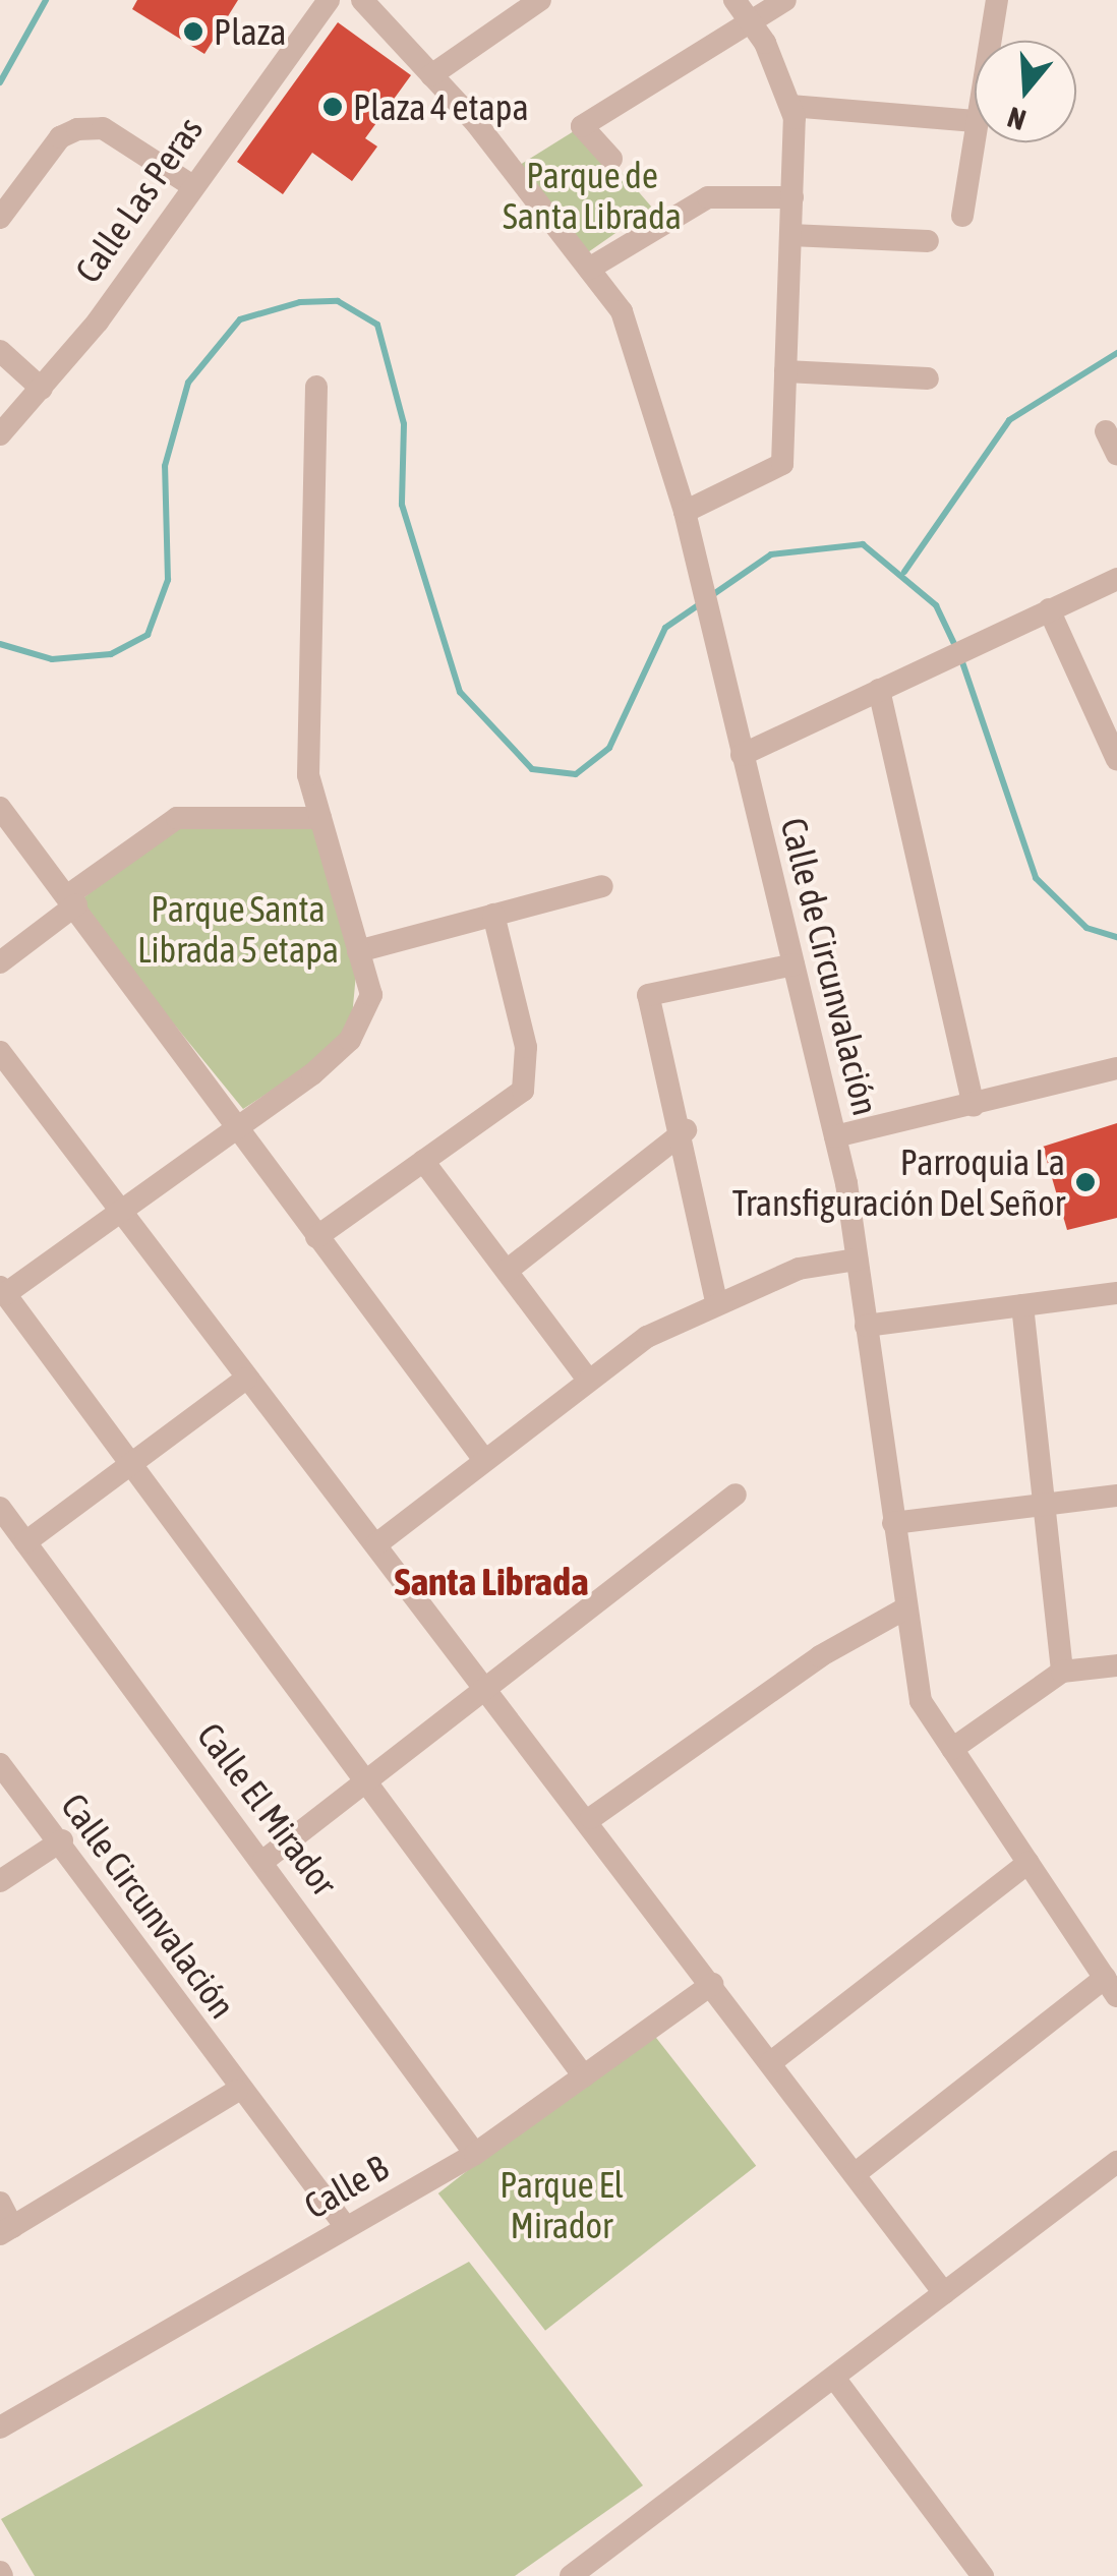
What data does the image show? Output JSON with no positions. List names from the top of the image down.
{
  "streets": {
    "street": [
      "Calle Las Peras",
      "Calle de Circunvalación",
      "Calle El Mirador",
      "Calle Circunvalación",
      "Calle B"
    ]
  },
  "crossings": [
    ["Calle El Mirador", "Calle B"],
    ["Calle Circunvalación", "Calle B"]
  ],
  "districts": ["Santa Librada"],
  "parks": ["Parque de Santa Librada", "Parque Santa Librada 5 etapa", "Parque El Mirador"],
  "places": ["Plaza", "Plaza 4 etapa", "Parroquia La Transfiguración Del Señor"],
  "north": "bottom"
}
